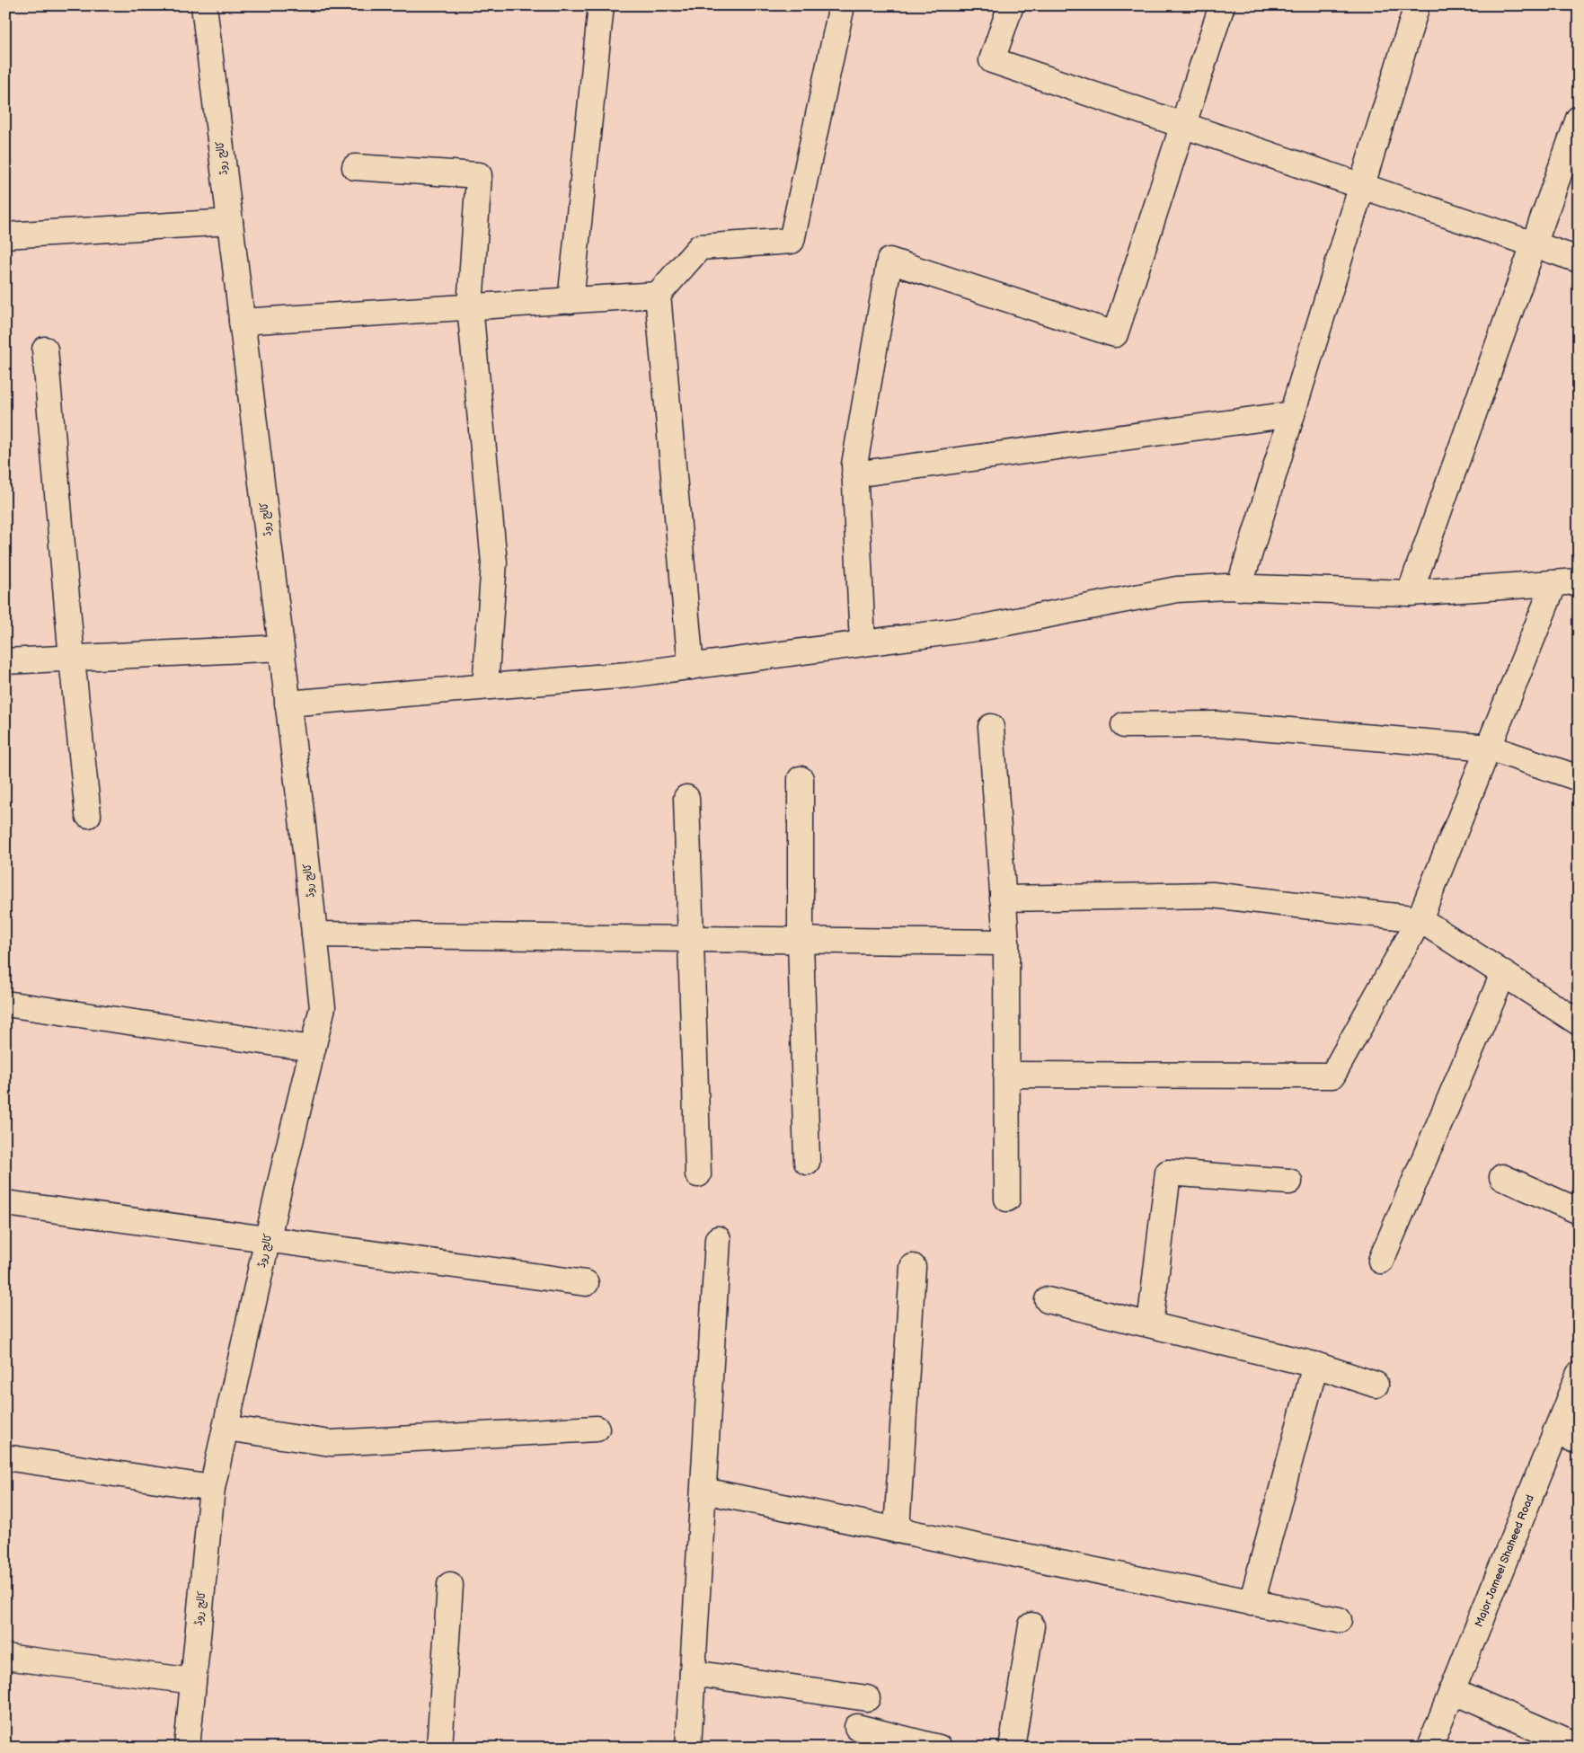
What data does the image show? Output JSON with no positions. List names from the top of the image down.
{
  "streets": {
    "street": ["کالج روڈ", "Major Jameel Shaheed Road"]
  }
}
